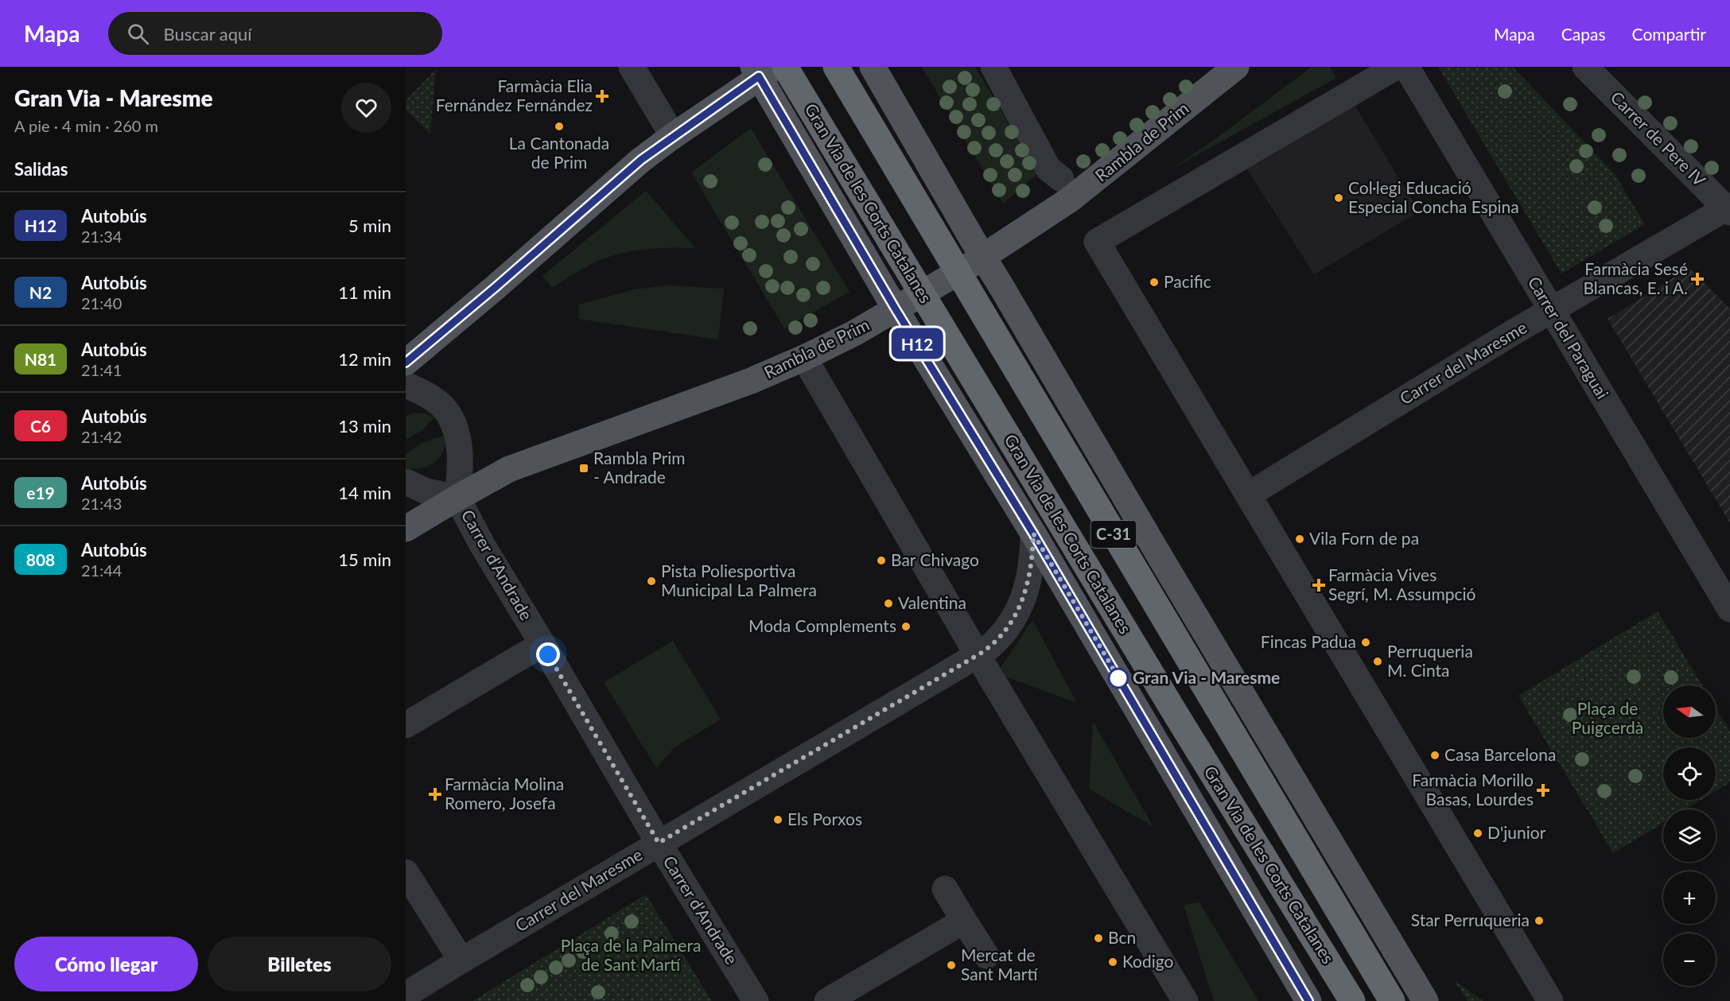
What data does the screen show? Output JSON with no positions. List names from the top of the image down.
{
  "streets": {
    "highway": ["Gran Via de les Corts Catalanes", "C-31"],
    "main road": ["Rambla de Prim"],
    "street": [
      "Carrer de Pere IV",
      "Carrer del Paraguai",
      "Carrer del Maresme",
      "Carrer d'Andrade"
    ]
  },
  "crossings": [
    ["Carrer de Pere IV", "Carrer del Maresme"],
    ["Rambla de Prim", "Carrer d'Andrade"],
    ["Carrer del Paraguai", "Carrer del Maresme"],
    ["Carrer del Maresme", "Carrer d'Andrade"]
  ],
  "parks": ["Plaça de Puigcerdà", "Plaça de la Palmera de Sant Martí"],
  "places": {
    "health": [
      "Farmàcia Elia Fernández Fernández",
      "Farmàcia Sesé Blancas, E. i A.",
      "Farmàcia Vives Segrí, M. Assumpció",
      "Farmàcia Morillo Basas, Lourdes",
      "Farmàcia Molina Romero, Josefa"
    ],
    "other": [
      "La Cantonada de Prim",
      "Col·legi Educació Especial Concha Espina",
      "Pacific",
      "Vila Forn de pa",
      "Bar Chivago",
      "Pista Poliesportiva Municipal La Palmera",
      "Valentina",
      "Moda Complements",
      "Fincas Padua",
      "Perruqueria M. Cinta",
      "Gran Via - Maresme",
      "Casa Barcelona",
      "Els Porxos",
      "D'junior",
      "Star Perruqueria",
      "Bcn",
      "Kodigo",
      "Mercat de Sant Martí"
    ],
    "transit": ["Rambla Prim - Andrade"]
  },
  "lines": ["bus line H12"],
  "north": "left",
  "page": {
    "header": "Mapa",
    "search": "Buscar aquí",
    "nav": ["Mapa", "Capas", "Compartir"],
    "heading": [
      ["Gran Via - Maresme", "A pie · 4 min · 260 m"],
      "Salidas"
    ],
    "on_map": "H12",
    "list": [
      {
        "mark": "H12",
        "name": "Autobús",
        "note": "21:34",
        "value": "5 min"
      },
      {
        "mark": "N2",
        "name": "Autobús",
        "note": "21:40",
        "value": "11 min"
      },
      {
        "mark": "N81",
        "name": "Autobús",
        "note": "21:41",
        "value": "12 min"
      },
      {
        "mark": "C6",
        "name": "Autobús",
        "note": "21:42",
        "value": "13 min"
      },
      {
        "mark": "e19",
        "name": "Autobús",
        "note": "21:43",
        "value": "14 min"
      },
      {
        "mark": "808",
        "name": "Autobús",
        "note": "21:44",
        "value": "15 min"
      }
    ],
    "map_buttons": ["+", "−"],
    "buttons": ["Cómo llegar", "Billetes"]
  }
}
